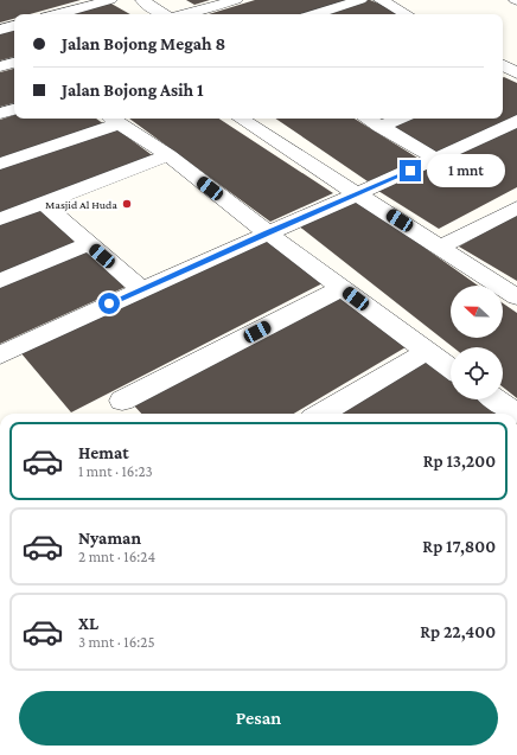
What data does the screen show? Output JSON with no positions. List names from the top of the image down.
{
  "places": ["Masjid Al Huda"],
  "north": "left",
  "page": {
    "banner": ["Jalan Bojong Megah 8", "Jalan Bojong Asih 1"],
    "bubble": "1 mnt",
    "list": [
      {
        "name": "Hemat",
        "note": "1 mnt · 16:23",
        "value": "Rp 13,200"
      },
      {
        "name": "Nyaman",
        "note": "2 mnt · 16:24",
        "value": "Rp 17,800"
      },
      {
        "name": "XL",
        "note": "3 mnt · 16:25",
        "value": "Rp 22,400"
      }
    ],
    "buttons": "Pesan"
  }
}
